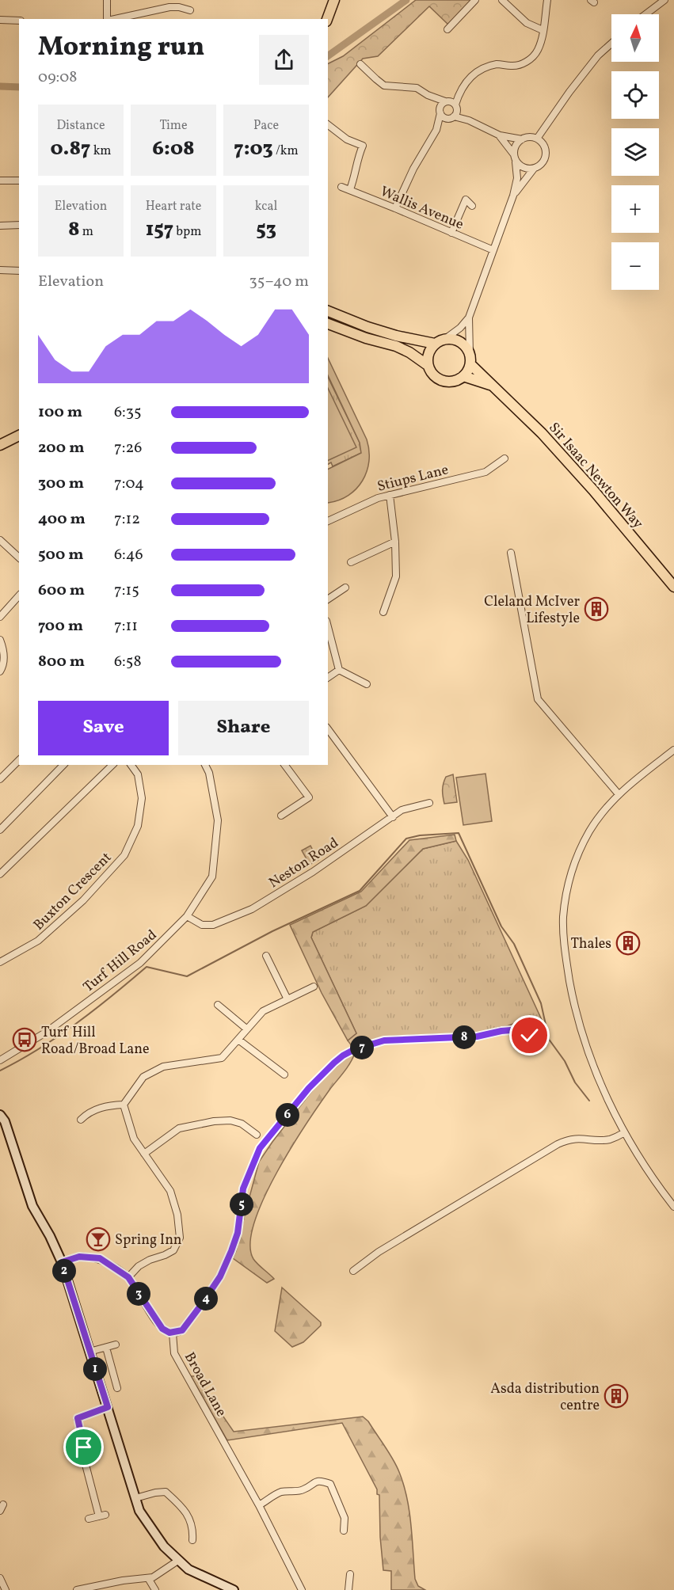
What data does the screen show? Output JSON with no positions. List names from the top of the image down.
{
  "streets": {
    "main road": ["Sir Isaac Newton Way"],
    "street": [
      "Wallis Avenue",
      "Stiups Lane",
      "Neston Road",
      "Buxton Crescent",
      "Turf Hill Road",
      "Broad Lane"
    ]
  },
  "crossings": [
    ["Neston Road", "Turf Hill Road"]
  ],
  "places": {
    "building": ["Cleland McIver Lifestyle", "Thales", "Asda distribution centre"],
    "bus stop": ["Turf Hill Road/Broad Lane"],
    "bar": ["Spring Inn"]
  },
  "north": "top",
  "page": {
    "map_buttons": ["+", "−"],
    "heading": ["Morning run", "09:08"],
    "stats": [
      ["Distance", "0.87 km"],
      ["Time", "6:08"],
      ["Pace", "7:03 /km"],
      ["Elevation", "8 m"],
      ["Heart rate", "157 bpm"],
      ["kcal", "53"]
    ],
    "chart": ["Elevation", "35–40 m"],
    "list": [
      {
        "name": "100 m",
        "note": "6:35"
      },
      {
        "name": "200 m",
        "note": "7:26"
      },
      {
        "name": "300 m",
        "note": "7:04"
      },
      {
        "name": "400 m",
        "note": "7:12"
      },
      {
        "name": "500 m",
        "note": "6:46"
      },
      {
        "name": "600 m",
        "note": "7:15"
      },
      {
        "name": "700 m",
        "note": "7:11"
      },
      {
        "name": "800 m",
        "note": "6:58"
      }
    ],
    "buttons": ["Save", "Share"],
    "pins": [
      "8",
      "7",
      "6",
      "5",
      "2",
      "3",
      "4",
      "1"
    ]
  }
}
